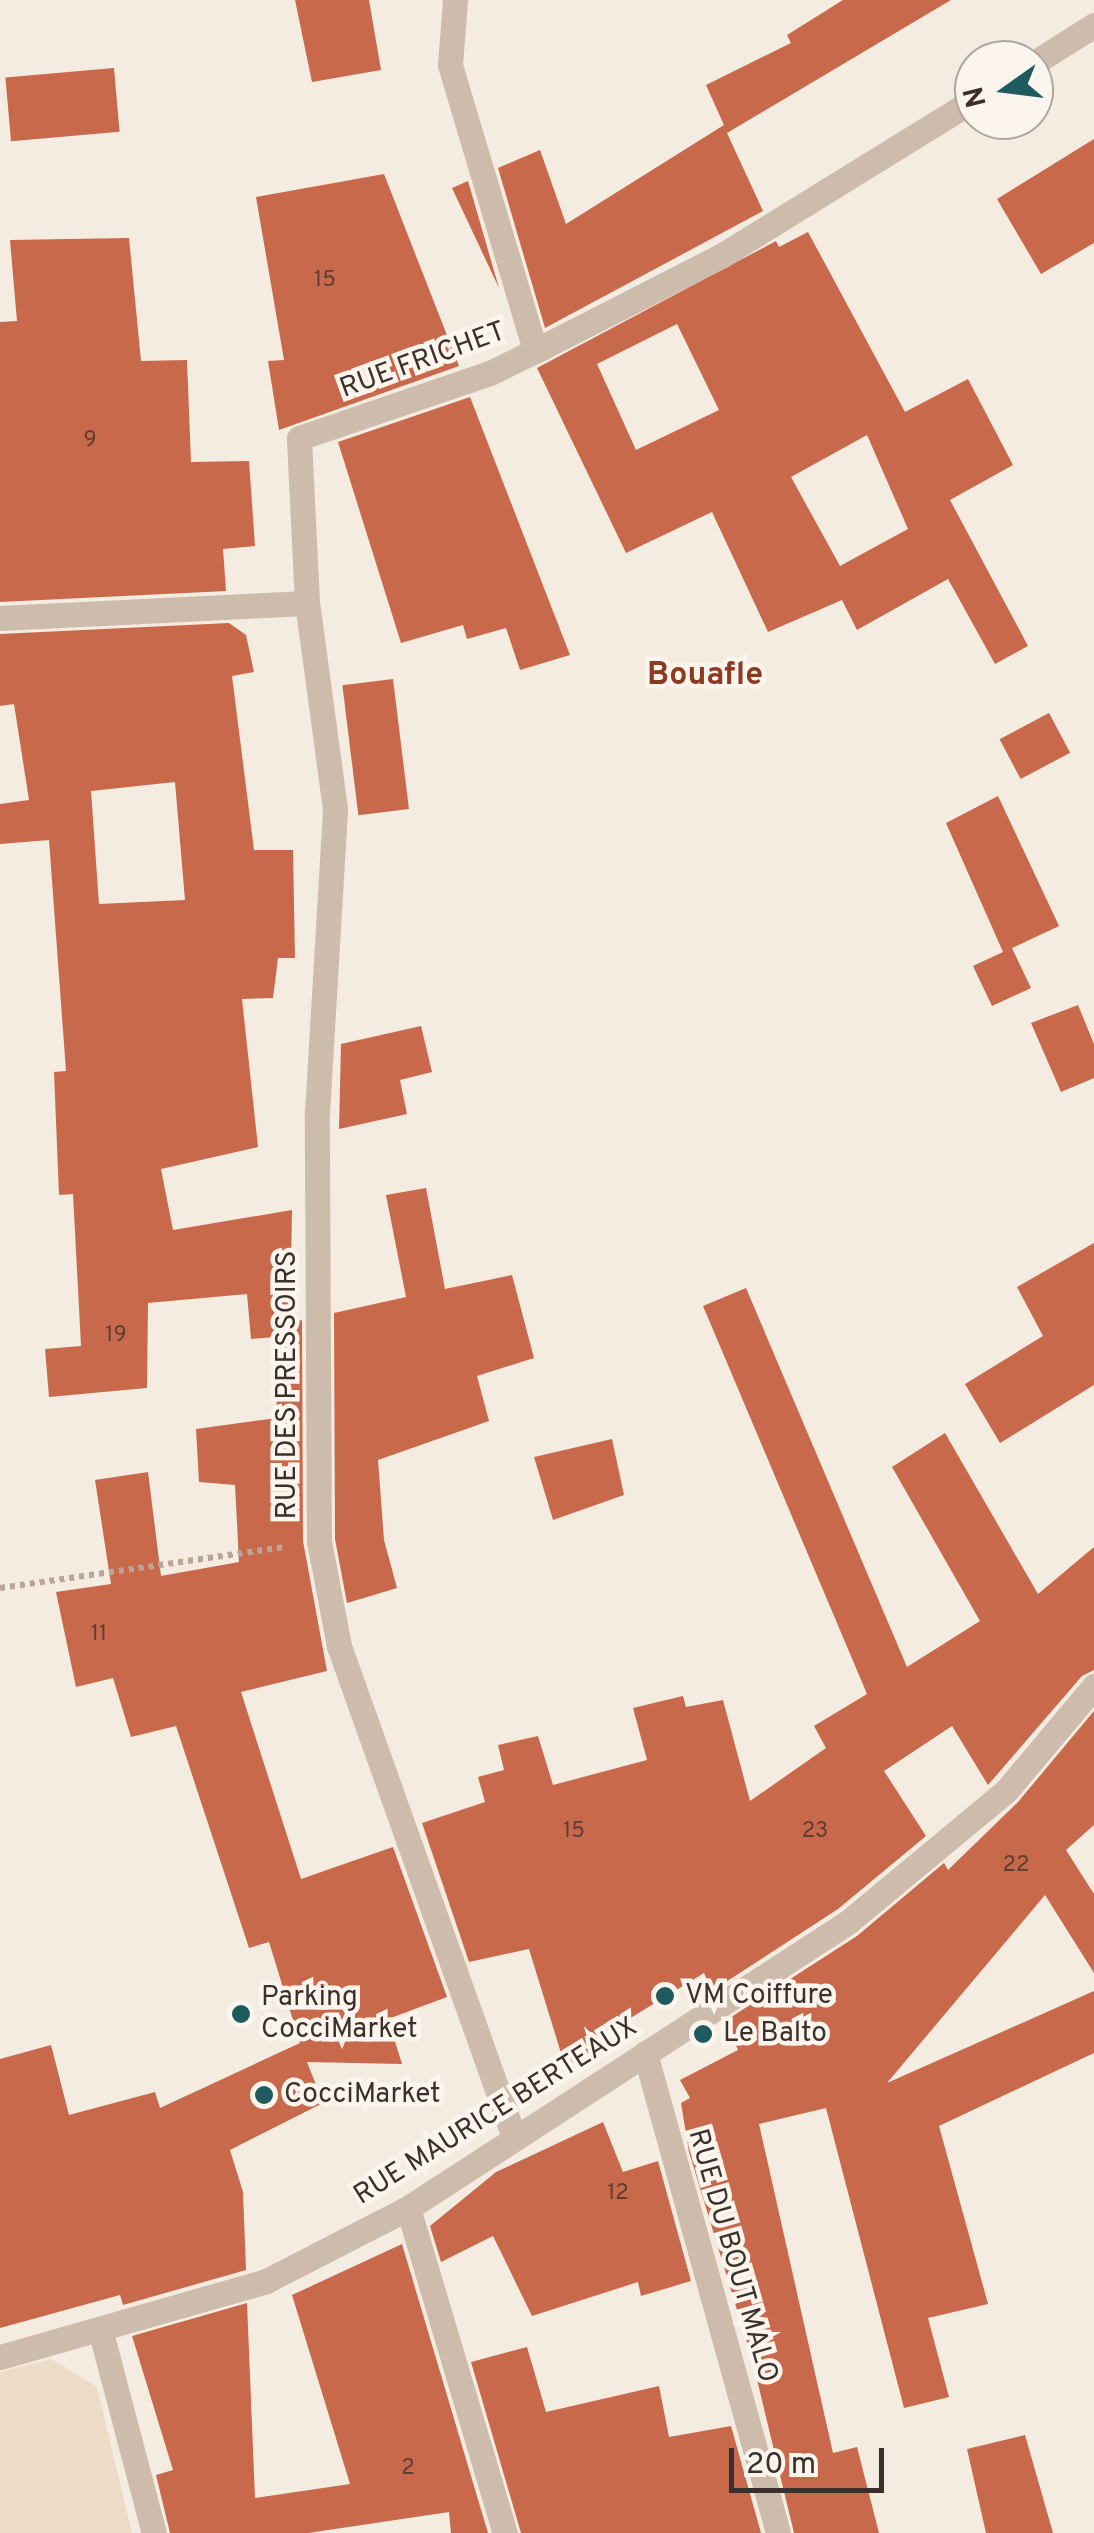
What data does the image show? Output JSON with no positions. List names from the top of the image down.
{
  "streets": {
    "street": [
      "RUE FRICHET",
      "RUE DES PRESSOIRS",
      "RUE MAURICE BERTEAUX",
      "RUE DU BOUT MALO"
    ]
  },
  "crossings": [
    ["RUE FRICHET", "RUE DES PRESSOIRS"],
    ["RUE DES PRESSOIRS", "RUE MAURICE BERTEAUX"],
    ["RUE MAURICE BERTEAUX", "RUE DU BOUT MALO"]
  ],
  "districts": ["Bouafle"],
  "places": [
    "VM Coiffure",
    "Parking CocciMarket",
    "Le Balto",
    "CocciMarket"
  ],
  "house_numbers": [
    "15",
    "9",
    "19",
    "11",
    "15",
    "23",
    "22",
    "12",
    "2"
  ],
  "scale_bar": "20 m",
  "north": "left"
}
